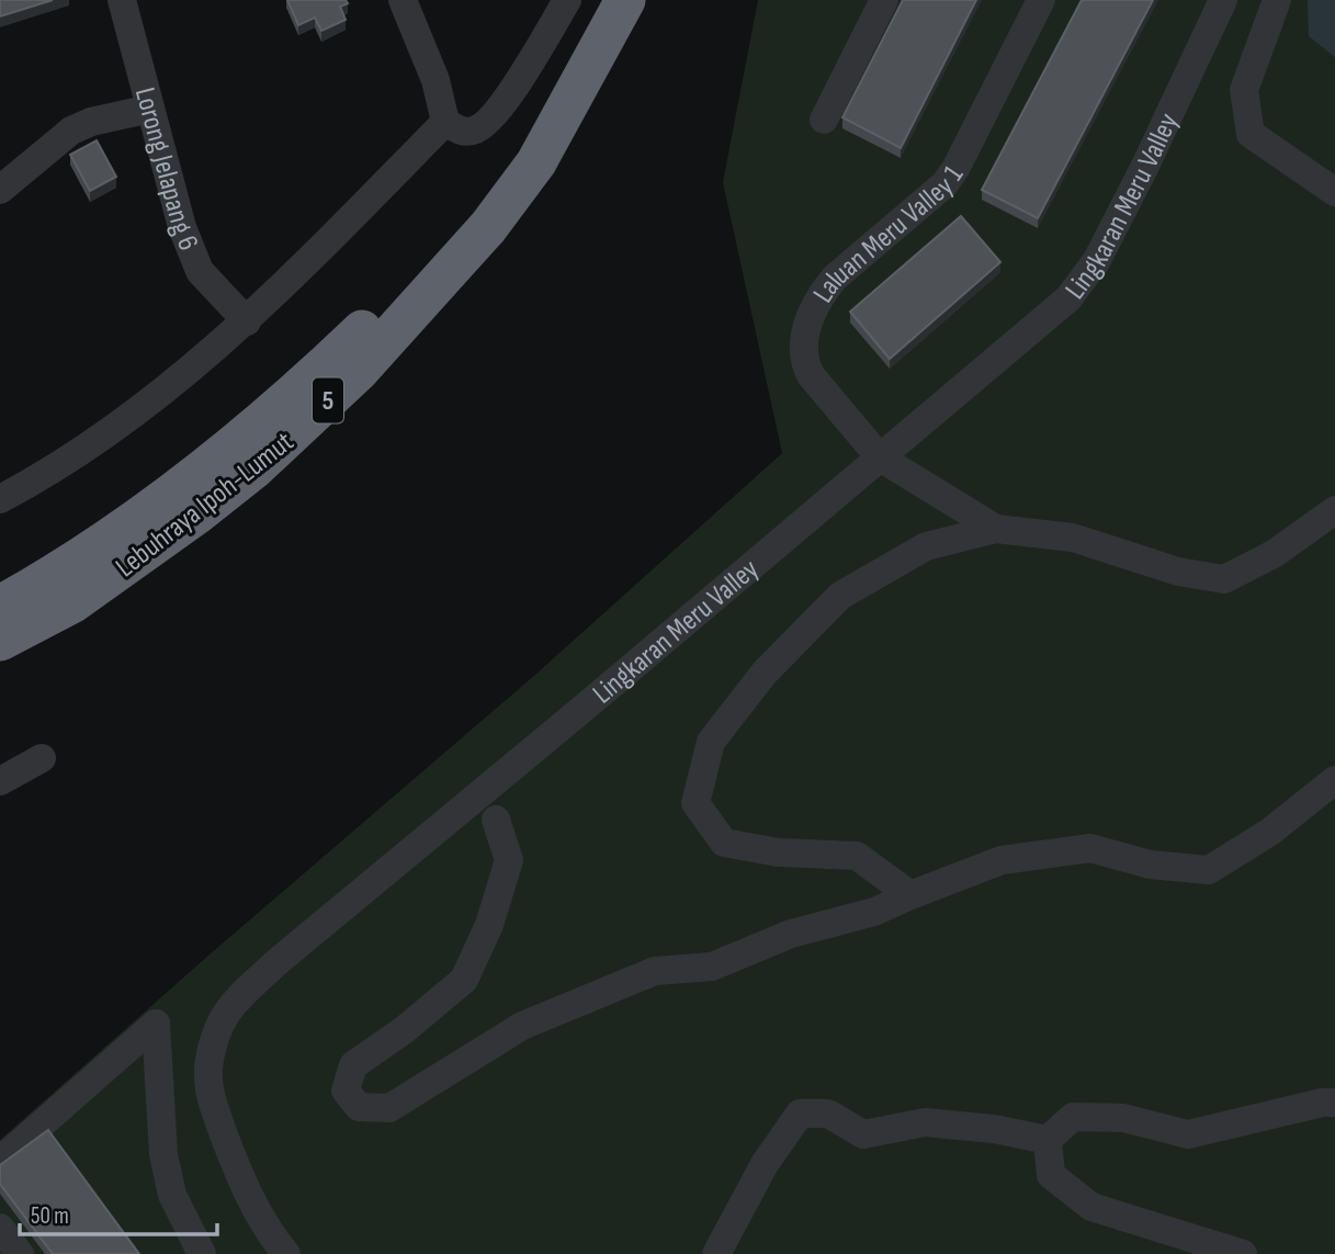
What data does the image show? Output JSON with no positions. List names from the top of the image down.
{
  "streets": {
    "highway": ["5", "Lebuhraya Ipoh-Lumut"],
    "street": ["Lorong Jelapang 6", "Lingkaran Meru Valley", "Laluan Meru Valley 1"]
  },
  "crossings": [
    ["Lingkaran Meru Valley", "Laluan Meru Valley 1"]
  ],
  "scale_bar": "50 m"
}
